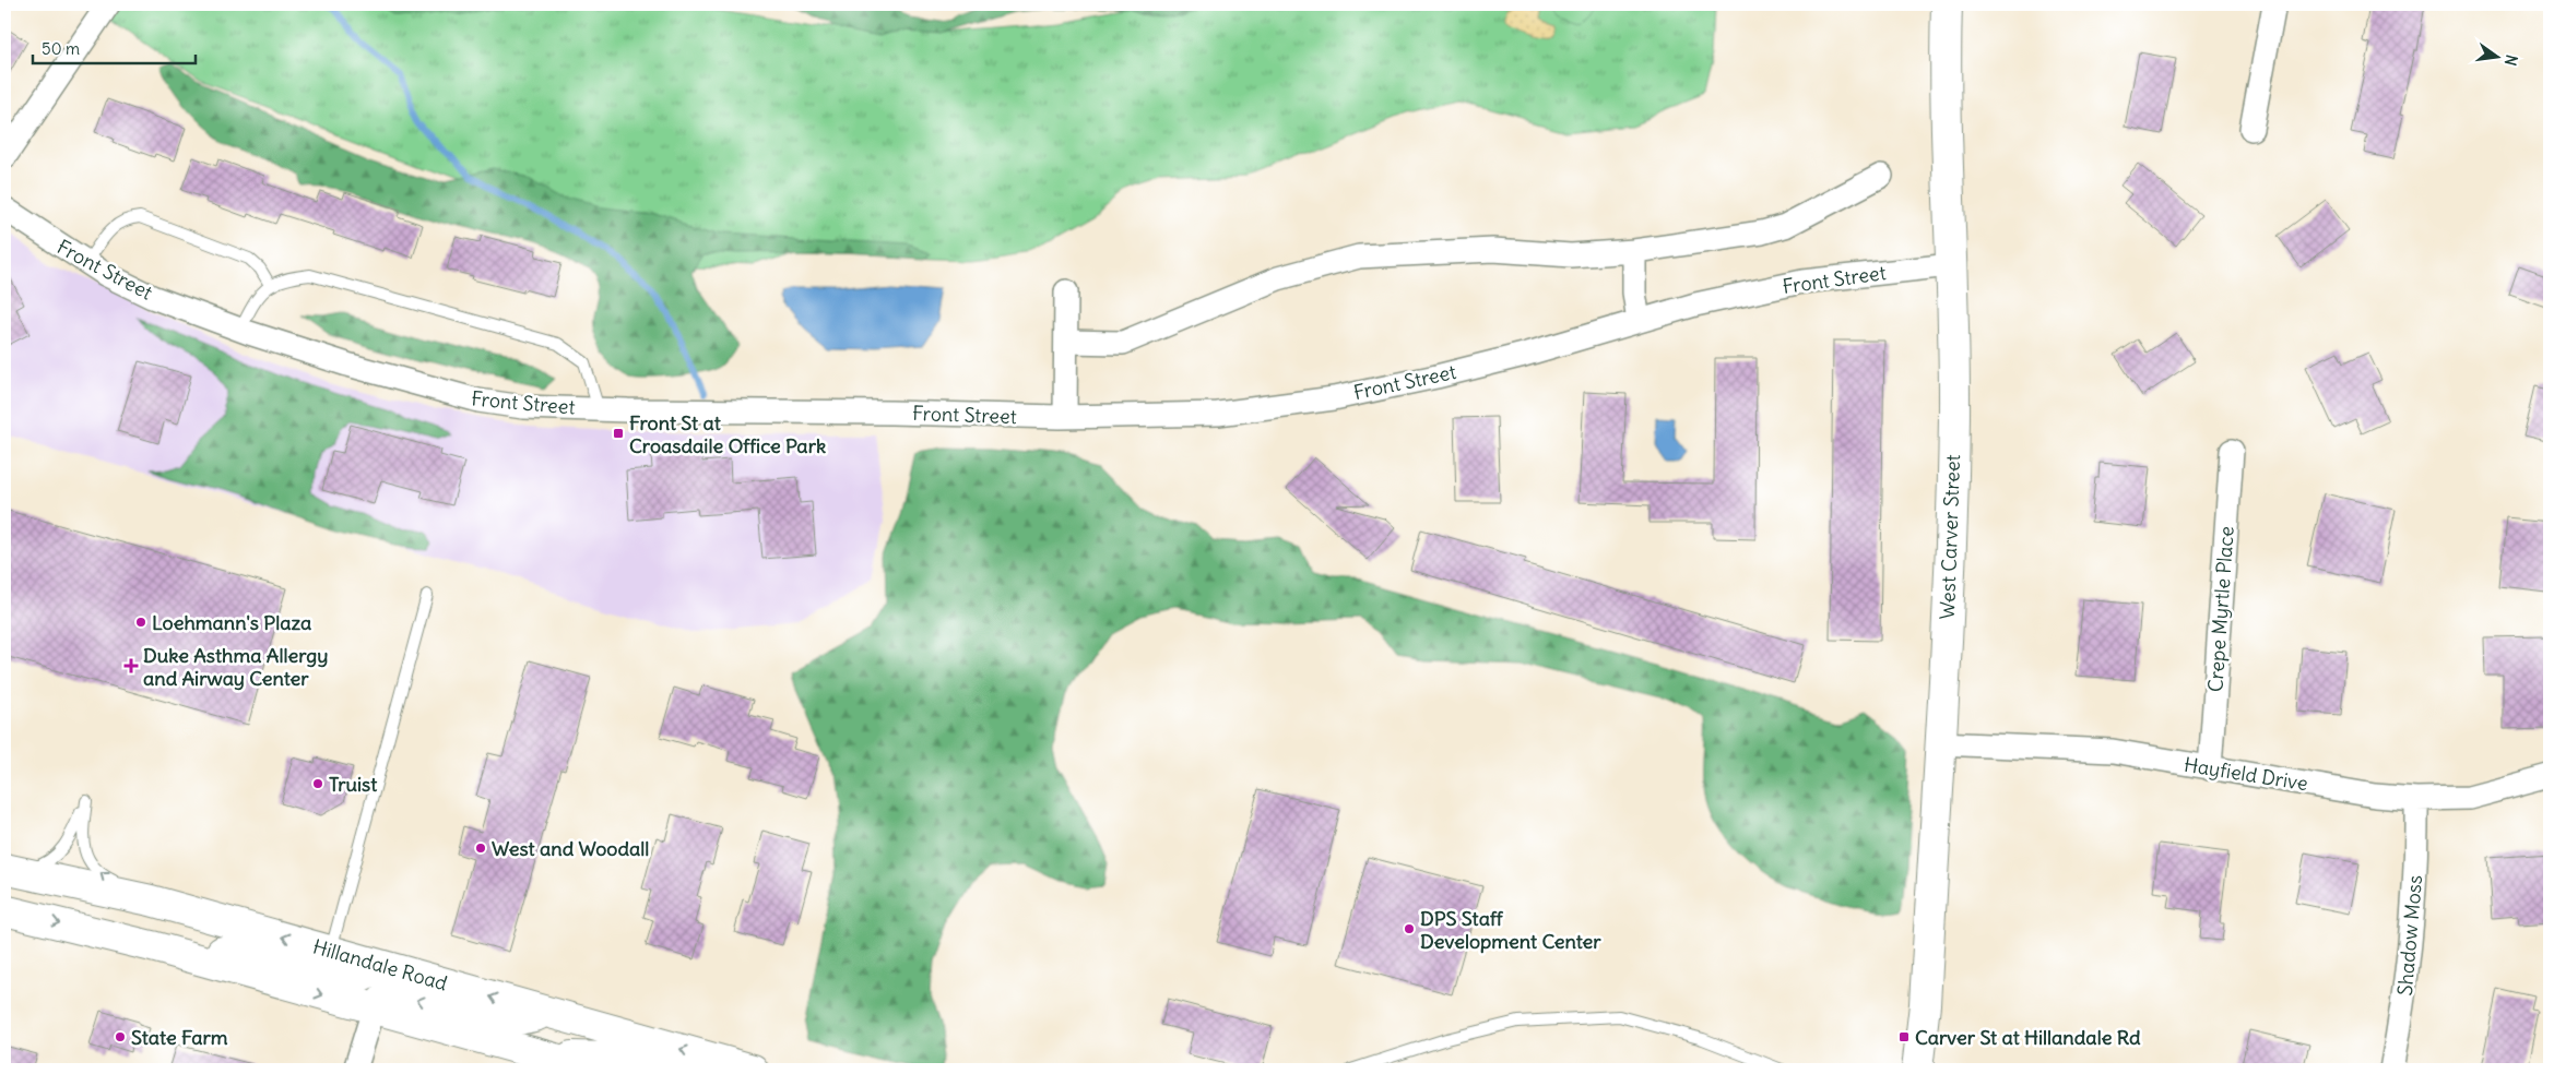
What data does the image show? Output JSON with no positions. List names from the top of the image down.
{
  "streets": {
    "street": [
      "Front Street",
      "West Carver Street",
      "Crepe Myrtle Place",
      "Hayfield Drive",
      "Shadow Moss",
      "Hillandale Road"
    ]
  },
  "crossings": [
    ["Front Street", "West Carver Street"],
    ["West Carver Street", "Hayfield Drive"],
    ["Crepe Myrtle Place", "Hayfield Drive"],
    ["Hayfield Drive", "Shadow Moss"]
  ],
  "places": {
    "transit": ["Front St at Croasdaile Office Park", "Carver St at Hillandale Rd"],
    "other": [
      "Loehmann's Plaza",
      "Truist",
      "West and Woodall",
      "DPS Staff Development Center",
      "State Farm"
    ],
    "health": ["Duke Asthma Allergy and Airway Center"]
  },
  "scale_bar": "50 m",
  "north": "right"
}
